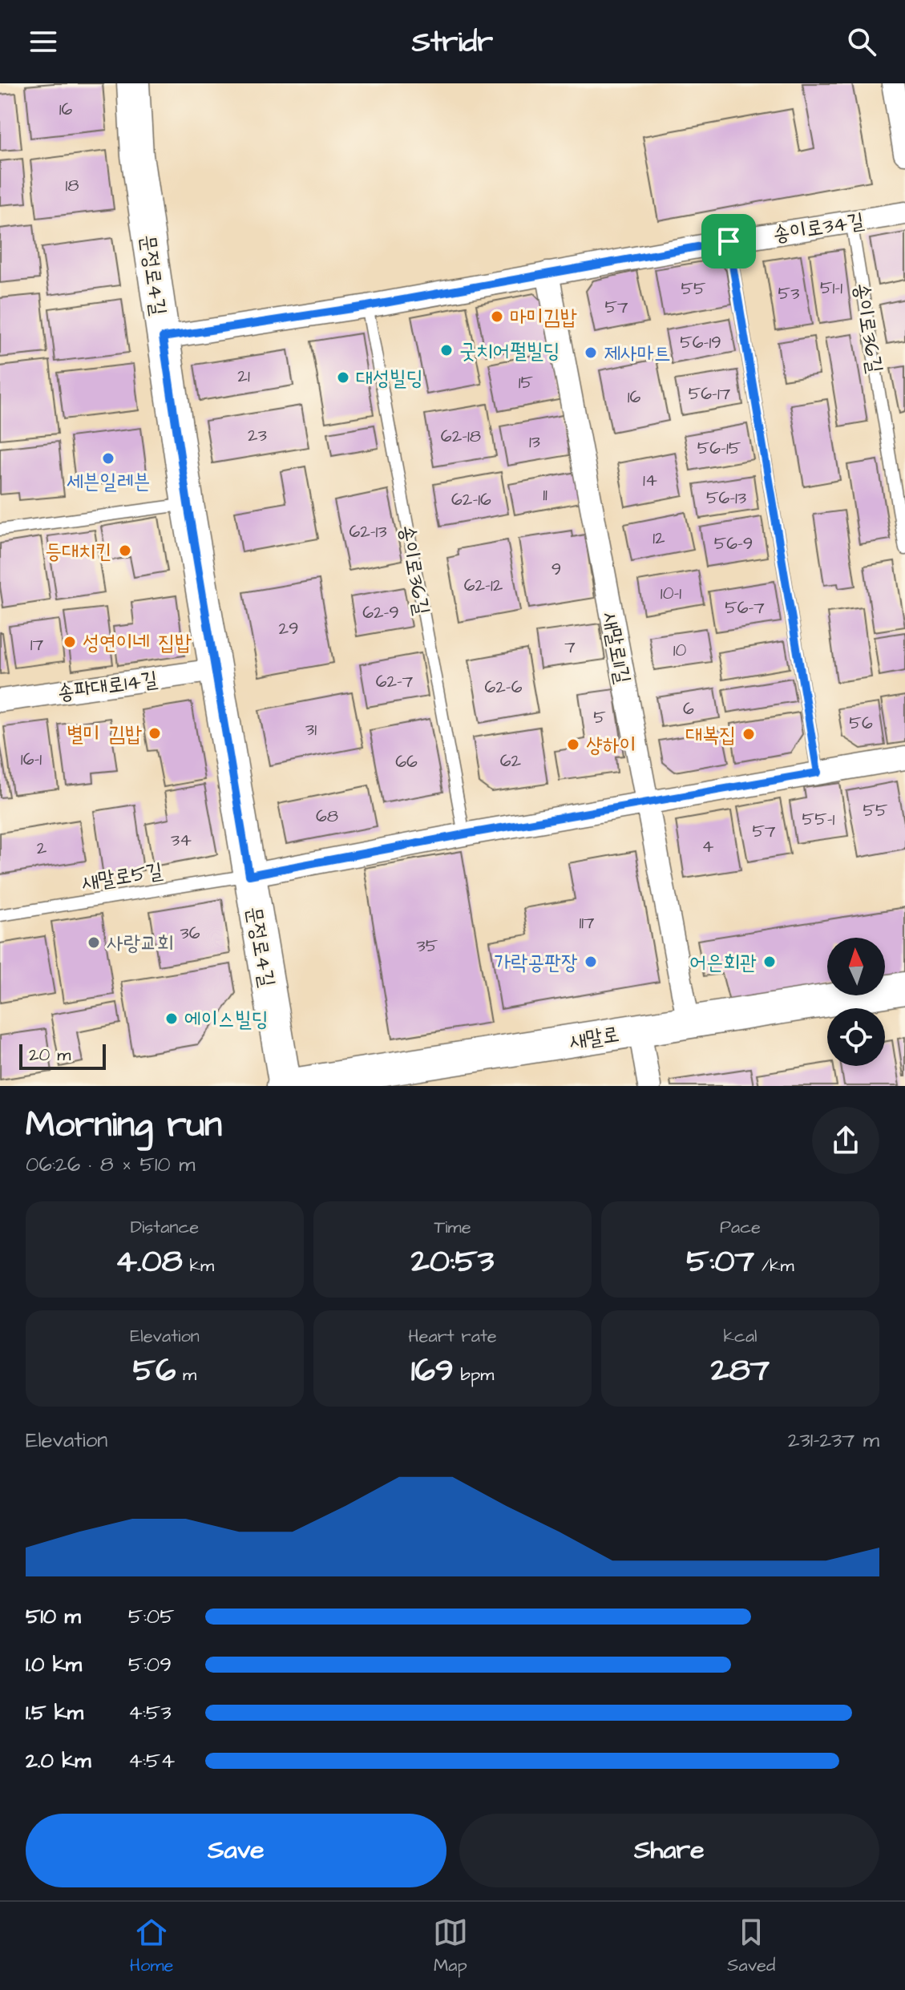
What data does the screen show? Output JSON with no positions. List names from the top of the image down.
{
  "streets": {
    "street": [
      "송이로34길",
      "문정로4길",
      "새말로11길",
      "송파대로14길",
      "새말로"
    ],
    "lane": ["송이로36길", "새말로5길"]
  },
  "crossings": [
    ["송이로34길", "문정로4길"],
    ["송이로34길", "송이로36길"],
    ["송이로34길", "새말로11길"],
    ["문정로4길", "송파대로14길"],
    ["문정로4길", "새말로5길"],
    ["문정로4길", "새말로"],
    ["새말로11길", "새말로"]
  ],
  "places": [
    "마미김밥",
    "굿치어펄빌딩",
    "제사마트",
    "대성빌딩",
    "세븐일레븐",
    "등대치킨",
    "성연이네 집밥",
    "별미 김밥",
    "대복집",
    "샹하이",
    "사랑교회",
    "가락공판장",
    "어은회관",
    "에이스빌딩"
  ],
  "house_numbers": [
    "16",
    "18",
    "51-1",
    "55",
    "53",
    "57",
    "56-19",
    "21",
    "15",
    "56-17",
    "16",
    "23",
    "62-18",
    "13",
    "56-15",
    "14",
    "11",
    "56-13",
    "62-16",
    "62-13",
    "12",
    "56-9",
    "9",
    "62-12",
    "10-1",
    "56-7",
    "62-9",
    "29",
    "17",
    "7",
    "10",
    "62-7",
    "62-6",
    "6",
    "5",
    "56",
    "31",
    "16-1",
    "62",
    "66",
    "55",
    "68",
    "55-1",
    "57",
    "34",
    "4",
    "2",
    "117",
    "36",
    "35"
  ],
  "scale_bar": "20 m",
  "north": "top",
  "page": {
    "header": "Stridr",
    "scale": "20 m",
    "heading": ["Morning run", "06:26 · 8 × 510 m"],
    "stats": [
      ["Distance", "4.08 km"],
      ["Time", "20:53"],
      ["Pace", "5:07 /km"],
      ["Elevation", "56 m"],
      ["Heart rate", "169 bpm"],
      ["kcal", "287"]
    ],
    "chart": ["Elevation", "231–237 m"],
    "list": [
      {
        "name": "510 m",
        "note": "5:05"
      },
      {
        "name": "1.0 km",
        "note": "5:09"
      },
      {
        "name": "1.5 km",
        "note": "4:53"
      },
      {
        "name": "2.0 km",
        "note": "4:54"
      }
    ],
    "buttons": ["Save", "Share"],
    "tabs": ["Home", "Map", "Saved"]
  }
}
